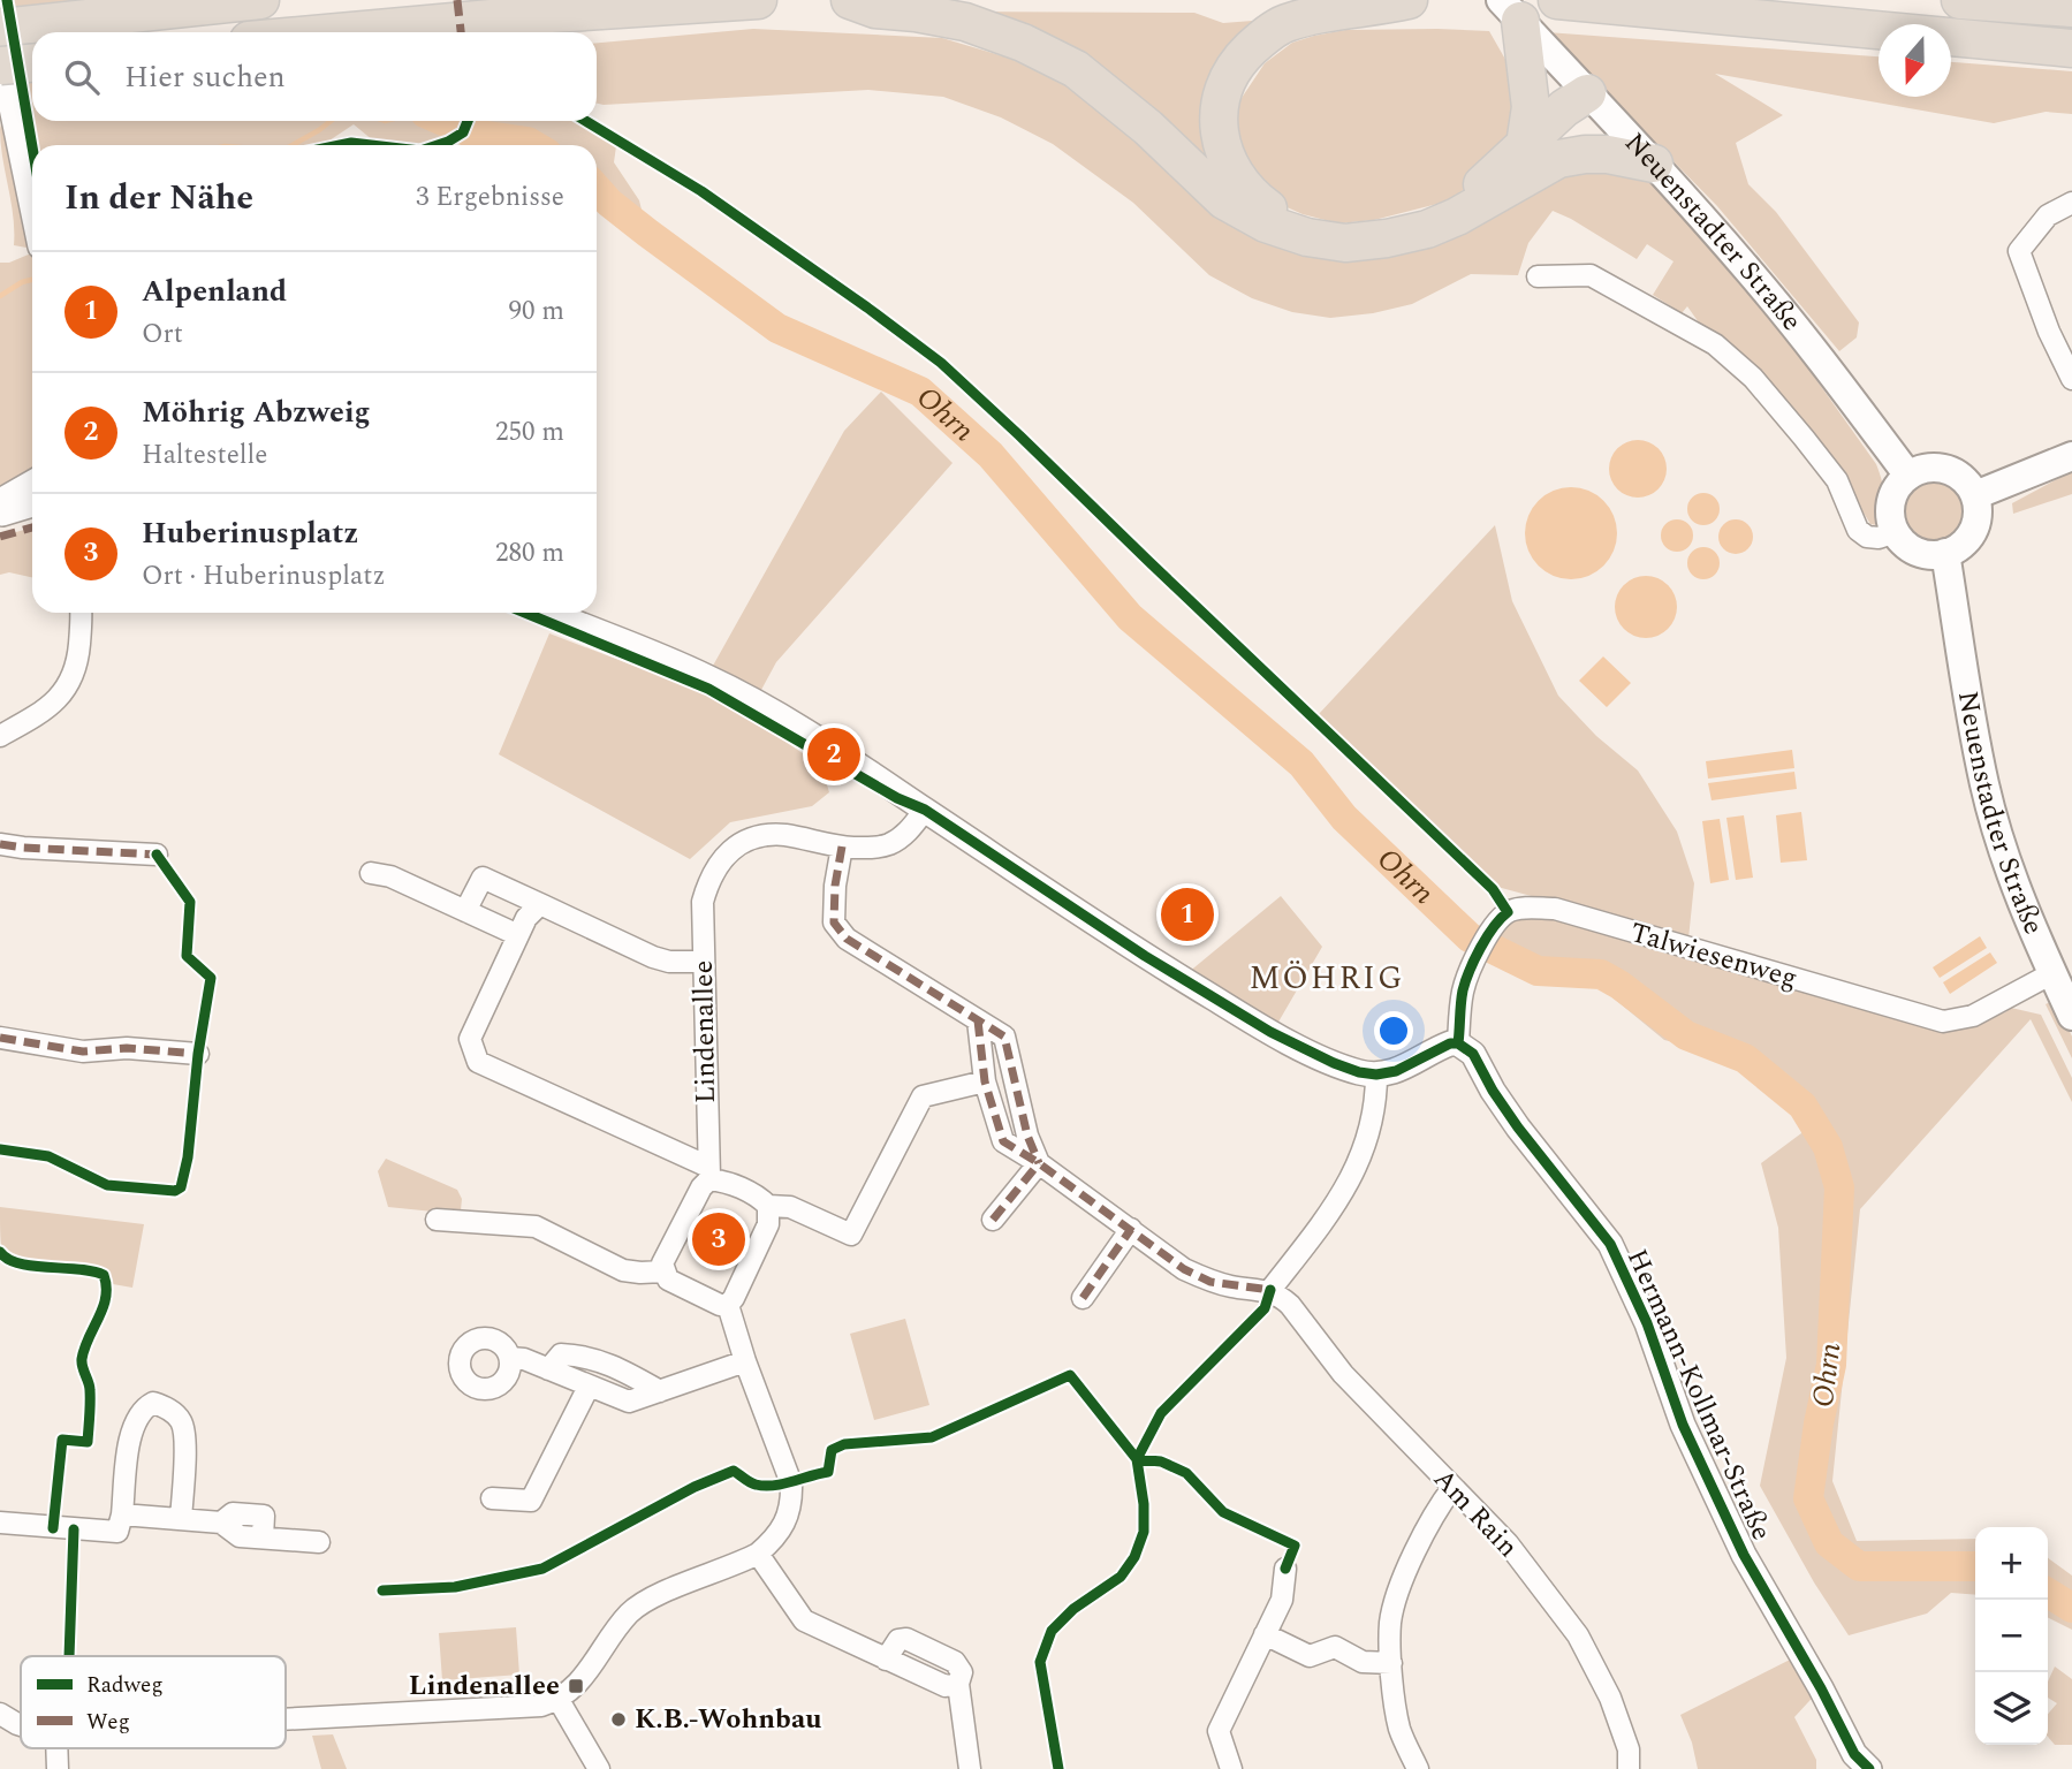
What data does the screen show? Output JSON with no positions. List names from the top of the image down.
{
  "streets": {
    "main road": ["Neuenstadter Straße"],
    "street": [
      "Talwiesenweg",
      "Lindenallee",
      "Hermann-Kollmar-Straße",
      "Am Rain"
    ]
  },
  "crossings": [
    ["Neuenstadter Straße", "Talwiesenweg"],
    ["Talwiesenweg", "Hermann-Kollmar-Straße"]
  ],
  "districts": ["MÖHRIG"],
  "water": ["Ohrn"],
  "places": {
    "transit": ["Lindenallee"],
    "other": ["K.B.-Wohnbau"]
  },
  "legend": ["Radweg", "Weg"],
  "north": "bottom",
  "page": {
    "search": "Hier suchen",
    "heading": ["In der Nähe", "3 Ergebnisse"],
    "list": [
      {
        "mark": "1",
        "name": "Alpenland",
        "note": "Ort",
        "value": "90 m"
      },
      {
        "mark": "2",
        "name": "Möhrig Abzweig",
        "note": "Haltestelle",
        "value": "250 m"
      },
      {
        "mark": "3",
        "name": "Huberinusplatz",
        "note": "Ort · Huberinusplatz",
        "value": "280 m"
      }
    ],
    "pins": ["2", "1", "3"],
    "map_buttons": ["+", "−"]
  }
}
